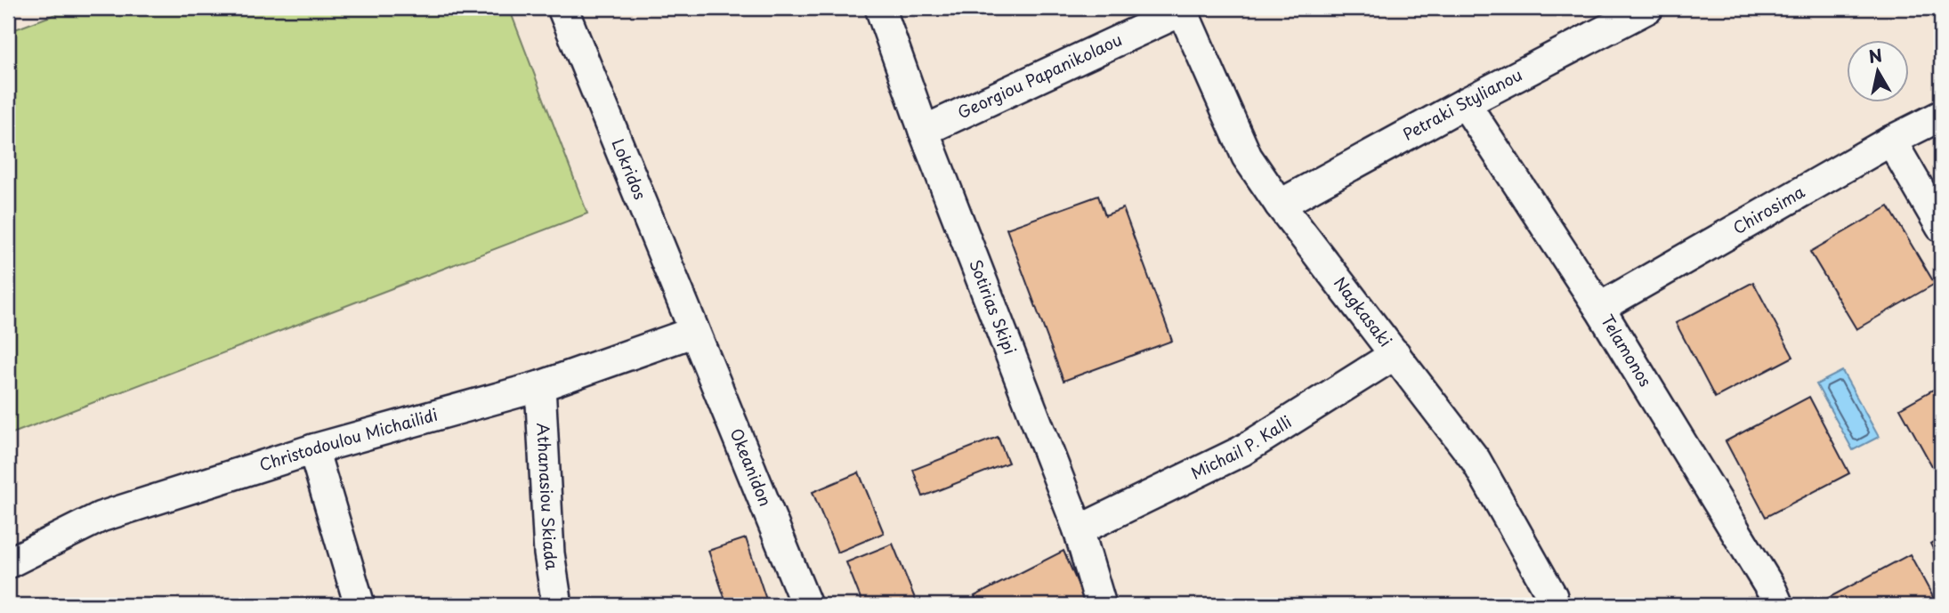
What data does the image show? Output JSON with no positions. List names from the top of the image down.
{
  "streets": {
    "street": [
      "Georgiou Papanikolaou",
      "Petraki Stylianou",
      "Lokridos",
      "Chirosima",
      "Sotirias Skipi",
      "Nagkasaki",
      "Telamonos",
      "Christodoulou Michailidi",
      "Michail P. Kalli",
      "Okeanidon",
      "Athanasiou Skiada"
    ]
  },
  "crossings": [
    ["Georgiou Papanikolaou", "Sotirias Skipi"],
    ["Georgiou Papanikolaou", "Nagkasaki"],
    ["Petraki Stylianou", "Nagkasaki"],
    ["Petraki Stylianou", "Telamonos"],
    ["Lokridos", "Christodoulou Michailidi"],
    ["Lokridos", "Okeanidon"],
    ["Chirosima", "Telamonos"],
    ["Sotirias Skipi", "Michail P. Kalli"],
    ["Nagkasaki", "Michail P. Kalli"],
    ["Christodoulou Michailidi", "Okeanidon"],
    ["Christodoulou Michailidi", "Athanasiou Skiada"]
  ],
  "north": "top"
}
